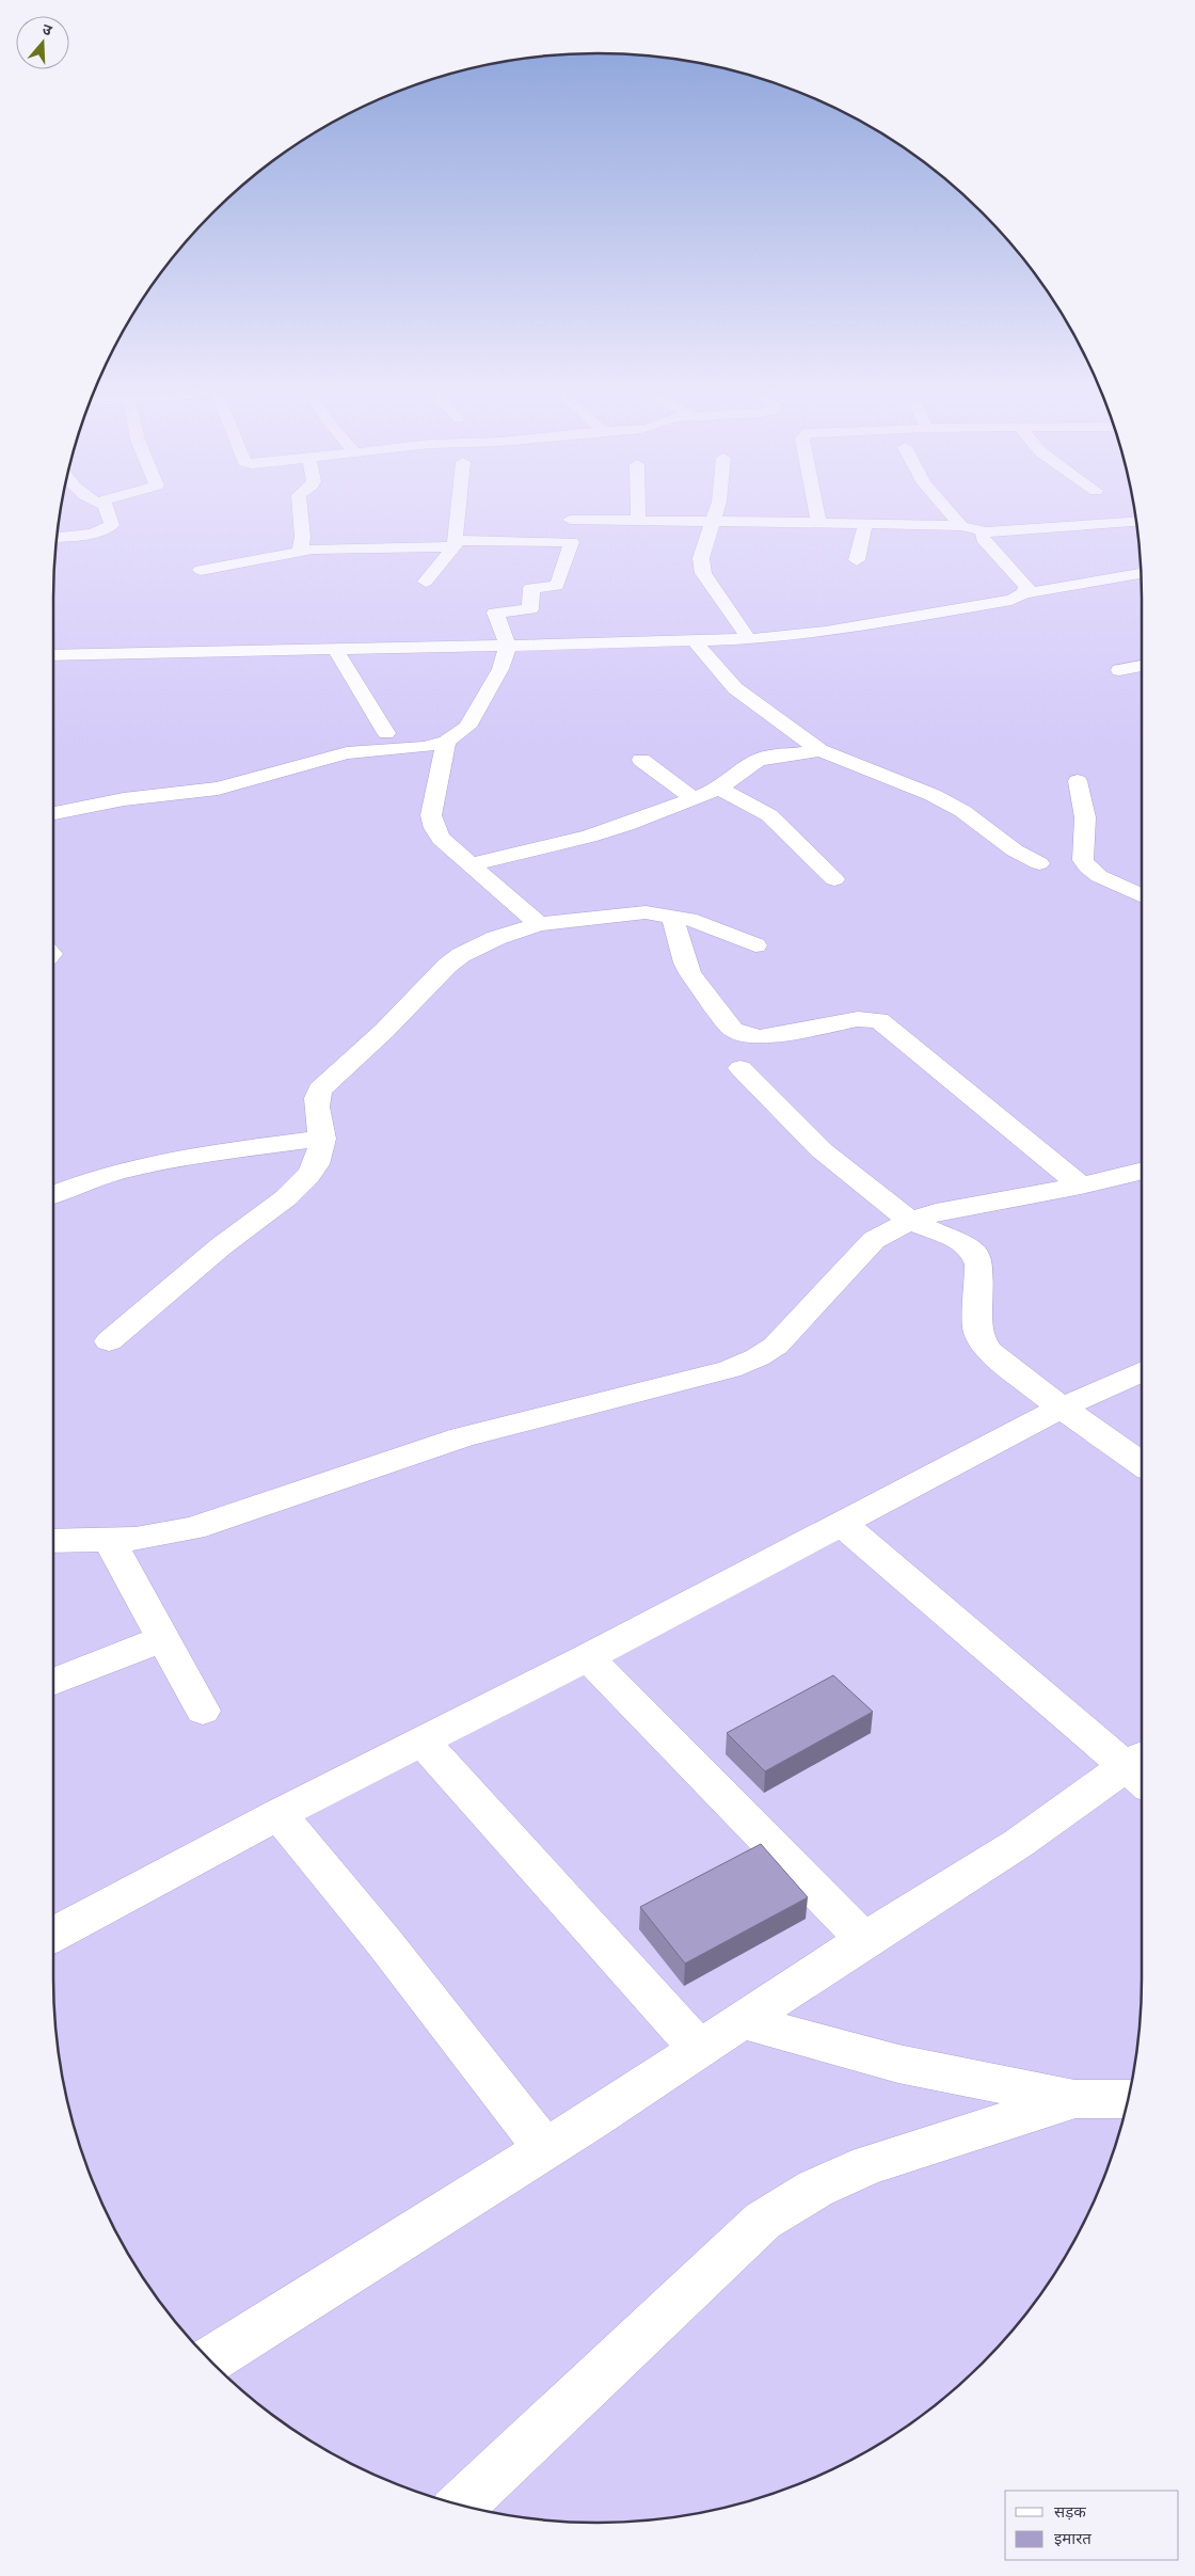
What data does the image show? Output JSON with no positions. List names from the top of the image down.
{
  "legend": ["सड़क", "इमारत"],
  "north": "top"
}
